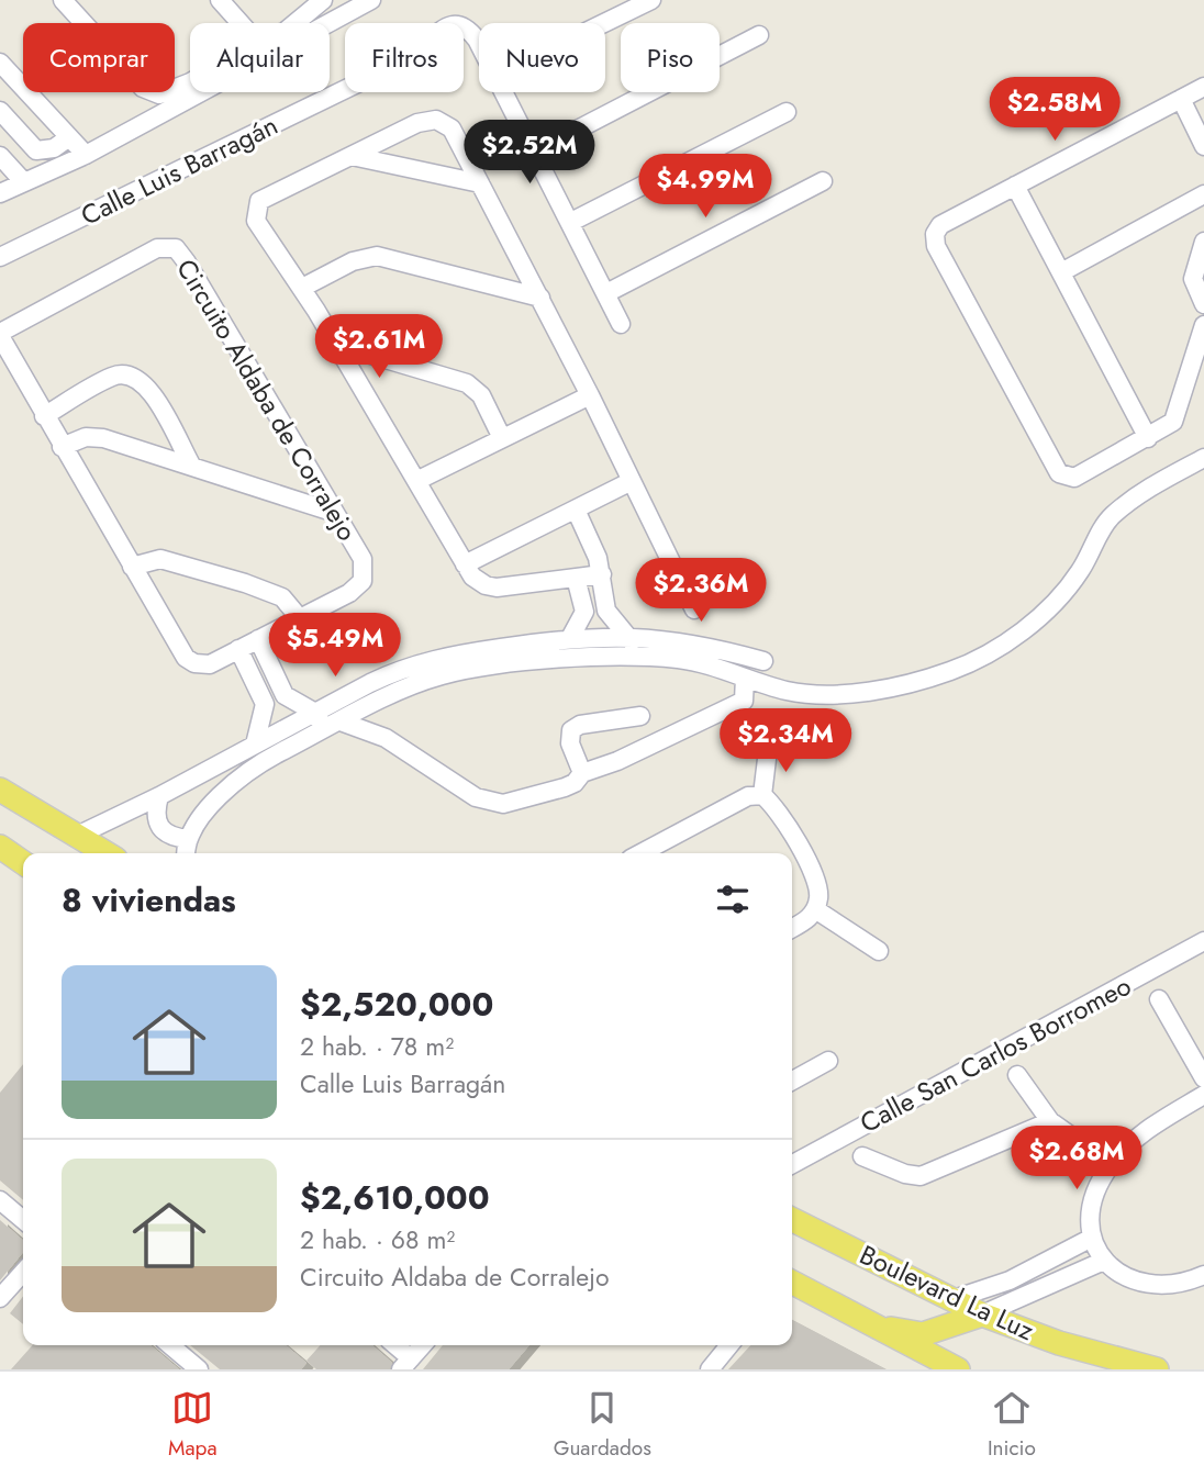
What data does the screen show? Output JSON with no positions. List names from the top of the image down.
{
  "streets": {
    "main road": ["Boulevard La Luz"],
    "street": ["Calle Luis Barragán", "Circuito Aldaba de Corralejo", "Calle San Carlos Borromeo"]
  },
  "page": {
    "chip": [
      "Comprar",
      "Alquilar",
      "Filtros",
      "Nuevo",
      "Piso"
    ],
    "price": [
      "$2.58M",
      "$2.52M",
      "$4.99M",
      "$2.61M",
      "$2.36M",
      "$5.49M",
      "$2.34M",
      "$2.68M"
    ],
    "heading": "8 viviendas",
    "list": [
      {
        "name": "$2,520,000",
        "note": "2 hab. · 78 m² · Calle Luis Barragán"
      },
      {
        "name": "$2,610,000",
        "note": "2 hab. · 68 m² · Circuito Aldaba de Corralejo"
      }
    ],
    "tabs": ["Mapa", "Guardados", "Inicio"]
  }
}
